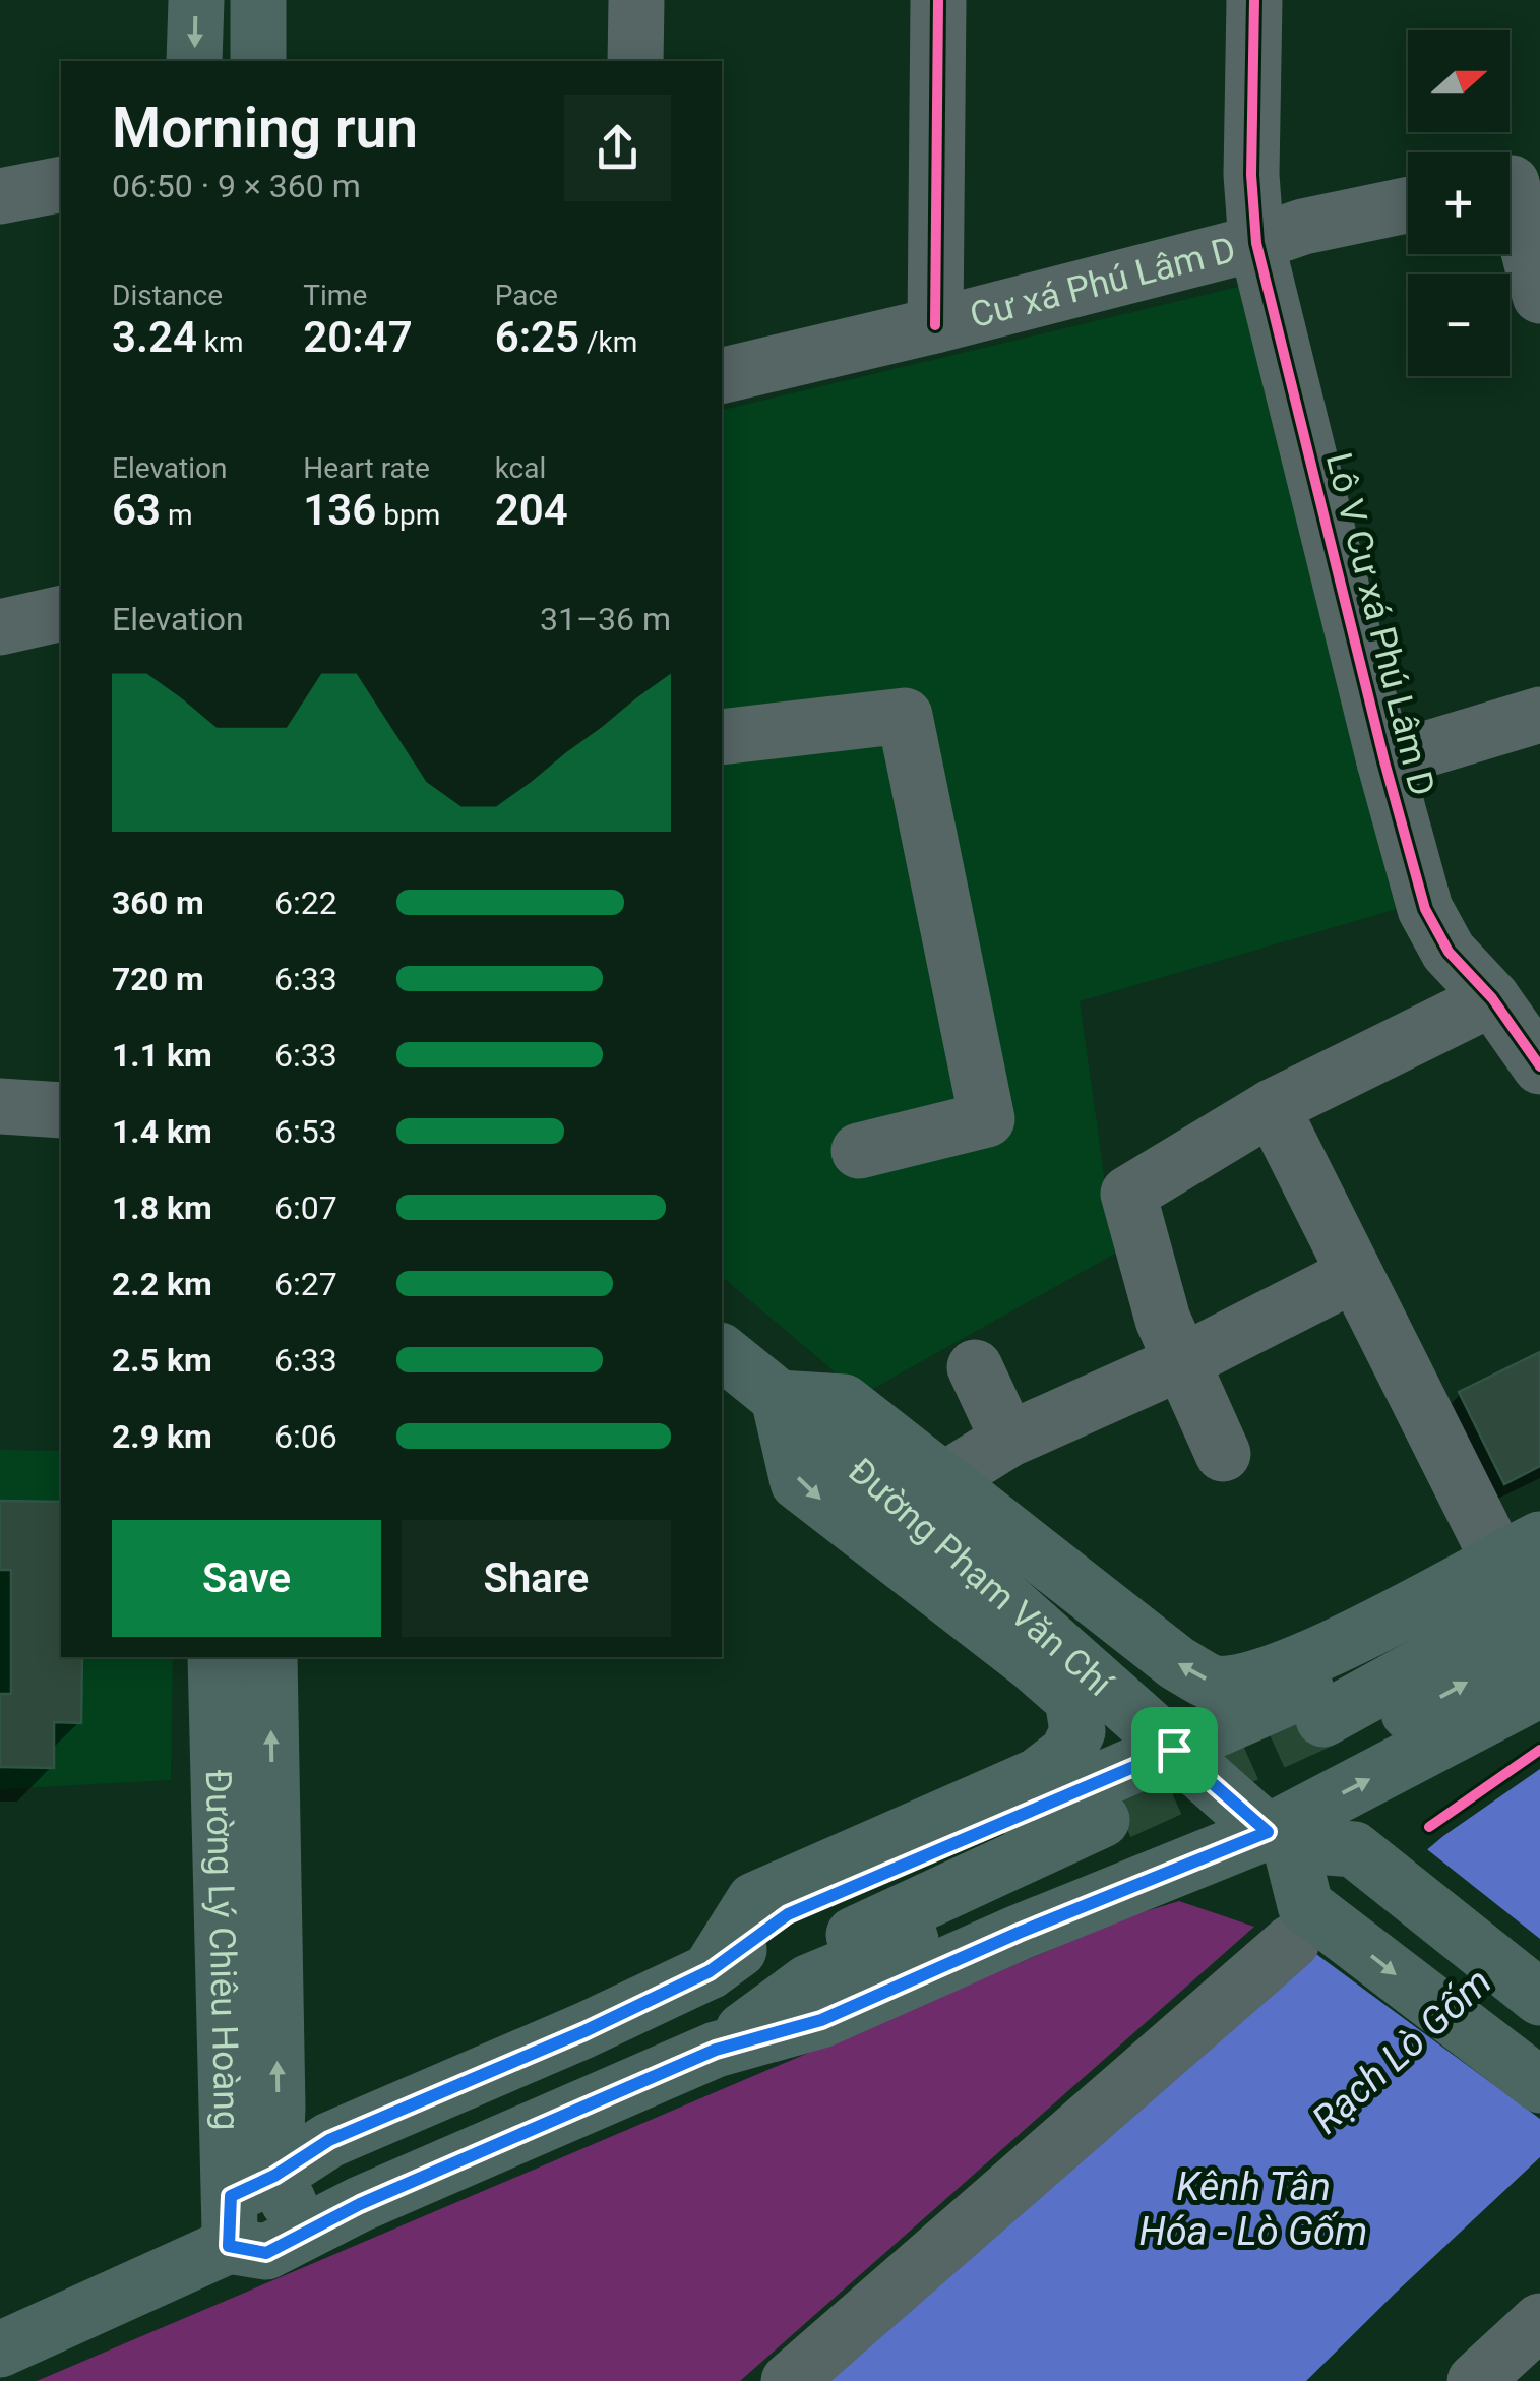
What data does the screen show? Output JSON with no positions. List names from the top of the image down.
{
  "streets": {
    "main road": ["Đường Phạm Văn Chí", "Đường Lý Chiêu Hoàng"],
    "street": ["Cư xá Phú Lâm D", "Lô V Cư xá Phú Lâm D"]
  },
  "crossings": [
    ["Cư xá Phú Lâm D", "Lô V Cư xá Phú Lâm D"]
  ],
  "water": ["Rạch Lò Gốm", "Kênh Tân Hóa - Lò Gốm"],
  "north": "right",
  "page": {
    "map_buttons": ["+", "−"],
    "heading": ["Morning run", "06:50 · 9 × 360 m"],
    "stats": [
      ["Distance", "3.24 km"],
      ["Time", "20:47"],
      ["Pace", "6:25 /km"],
      ["Elevation", "63 m"],
      ["Heart rate", "136 bpm"],
      ["kcal", "204"]
    ],
    "chart": ["Elevation", "31–36 m"],
    "list": [
      {
        "name": "360 m",
        "note": "6:22"
      },
      {
        "name": "720 m",
        "note": "6:33"
      },
      {
        "name": "1.1 km",
        "note": "6:33"
      },
      {
        "name": "1.4 km",
        "note": "6:53"
      },
      {
        "name": "1.8 km",
        "note": "6:07"
      },
      {
        "name": "2.2 km",
        "note": "6:27"
      },
      {
        "name": "2.5 km",
        "note": "6:33"
      },
      {
        "name": "2.9 km",
        "note": "6:06"
      }
    ],
    "buttons": ["Save", "Share"]
  }
}
